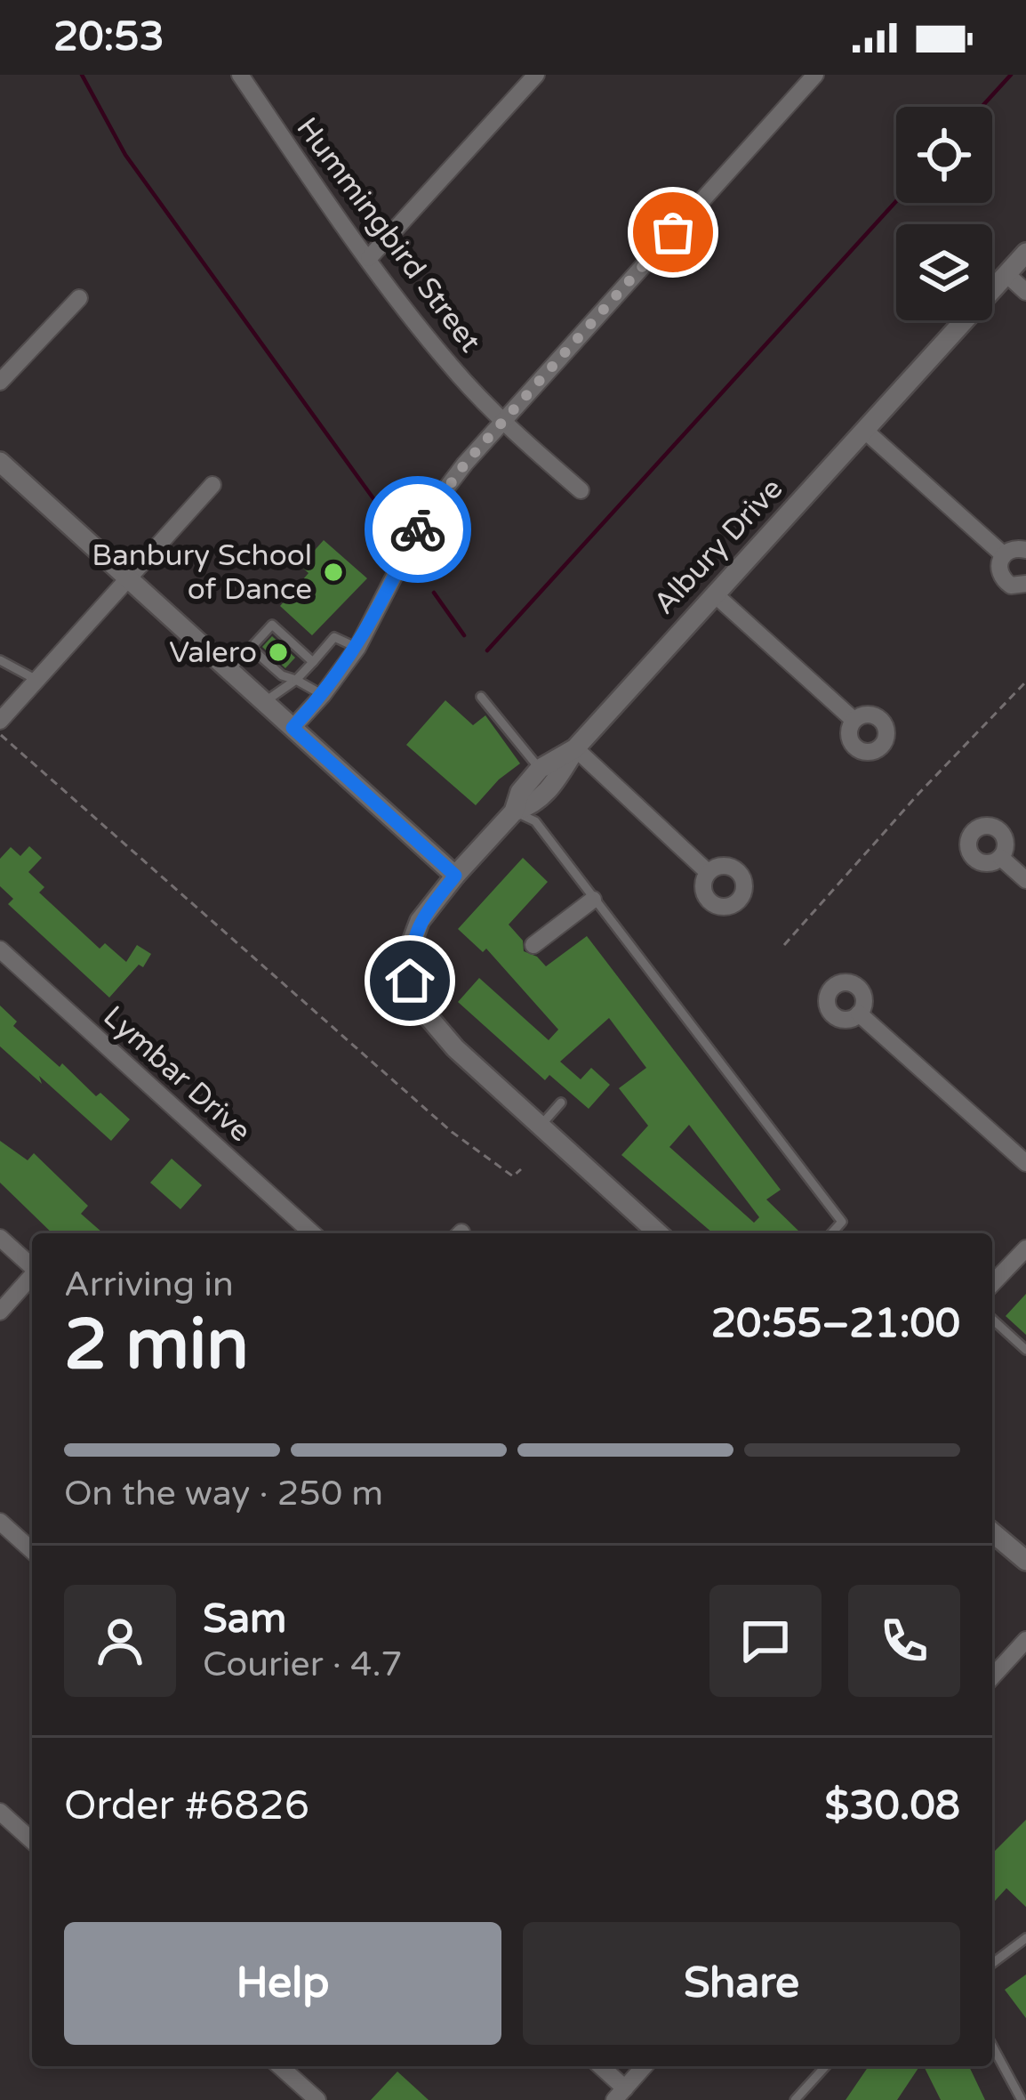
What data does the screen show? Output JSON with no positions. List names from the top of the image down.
{
  "streets": {
    "street": ["Hummingbird Street", "Albury Drive", "Lymbar Drive"]
  },
  "places": ["Banbury School of Dance", "Valero"],
  "page": {
    "status": "20:53",
    "heading": ["2 min", "Arriving in", "20:55–21:00"],
    "panel": [
      "Sam",
      "Courier · 4.7",
      "Order #6826",
      "$30.08"
    ],
    "bar": "On the way · 250 m",
    "buttons": ["Help", "Share"]
  }
}
